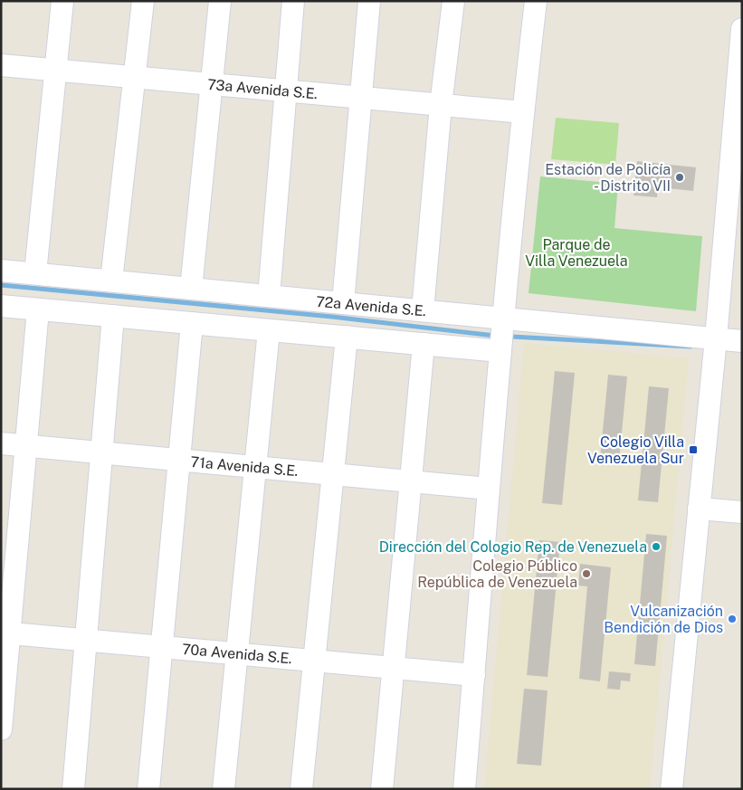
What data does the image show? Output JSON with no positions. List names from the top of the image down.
{
  "streets": {
    "street": [
      "73a Avenida S.E.",
      "72a Avenida S.E.",
      "71a Avenida S.E.",
      "70a Avenida S.E."
    ]
  },
  "parks": ["Parque de Villa Venezuela"],
  "places": {
    "other": [
      "Estación de Policía - Distrito VII",
      "Dirección del Cologio Rep. de Venezuela",
      "Colegio Público República de Venezuela",
      "Vulcanización Bendición de Dios"
    ],
    "transit": ["Colegio Villa Venezuela Sur"]
  }
}
